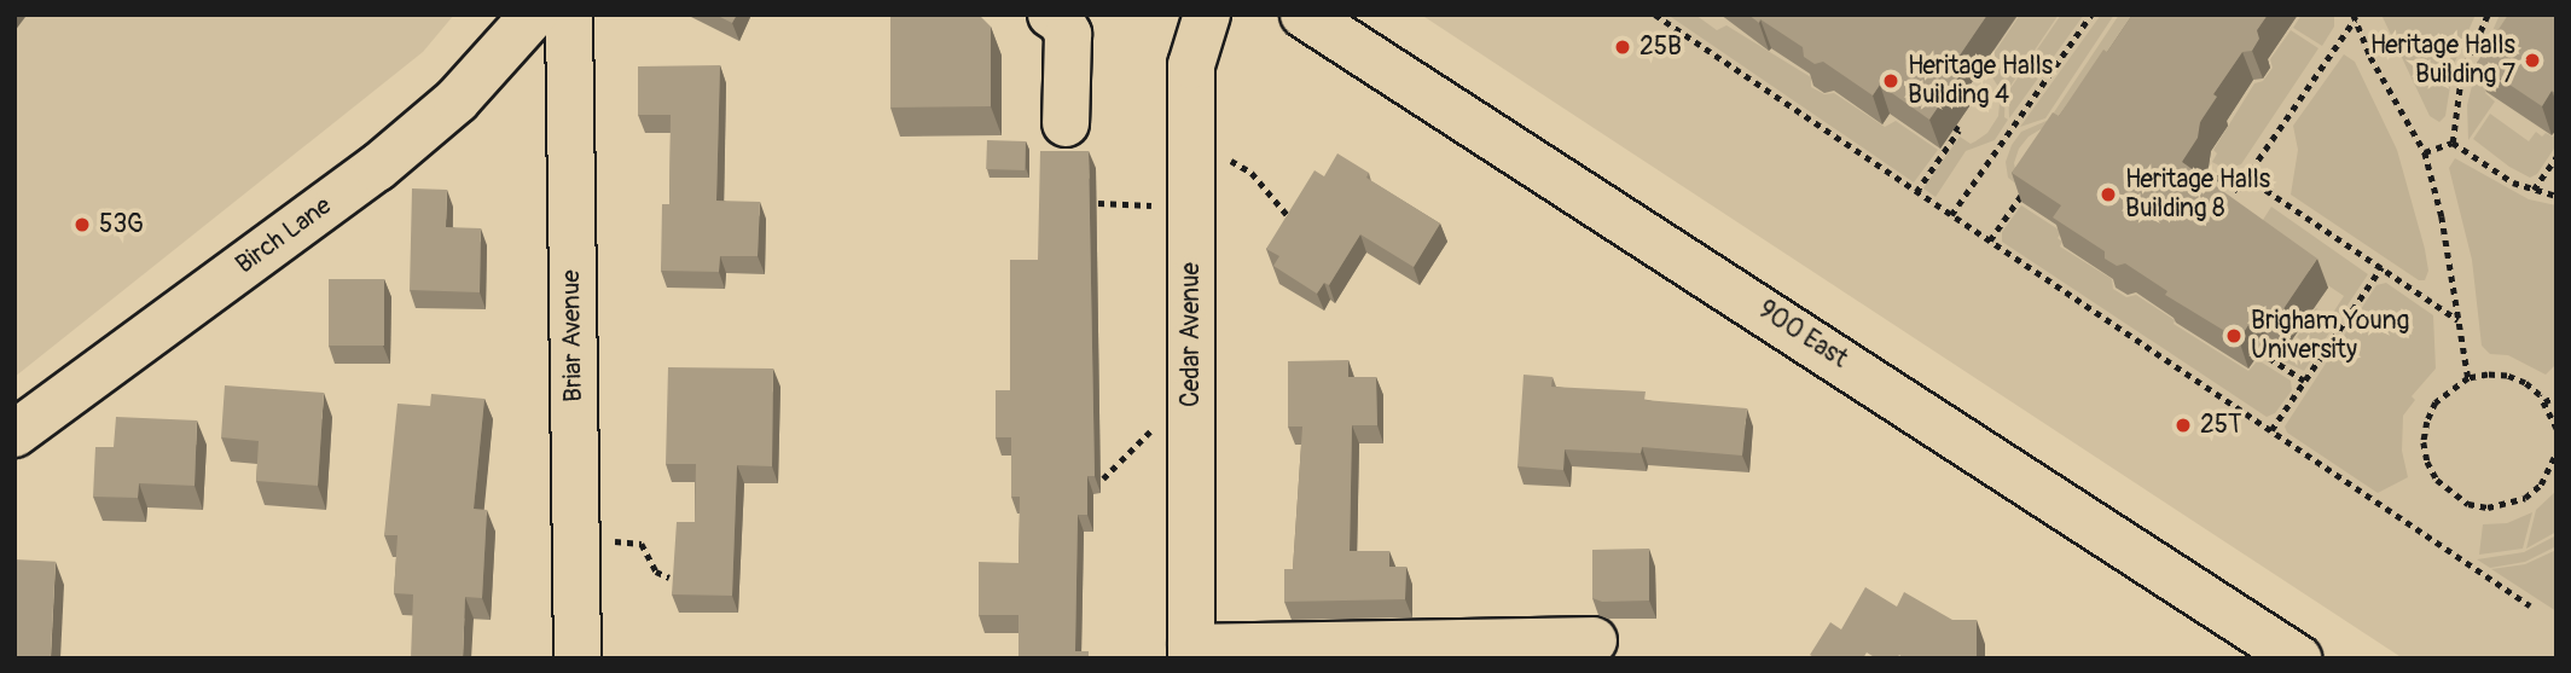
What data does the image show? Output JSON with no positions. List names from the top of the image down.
{
  "streets": {
    "street": [
      "Birch Lane",
      "Cedar Avenue",
      "900 East",
      "Briar Avenue"
    ]
  },
  "places": [
    "25B",
    "Heritage Halls Building 7",
    "Heritage Halls Building 4",
    "Heritage Halls Building 8",
    "53G",
    "Brigham Young University",
    "25T"
  ]
}
